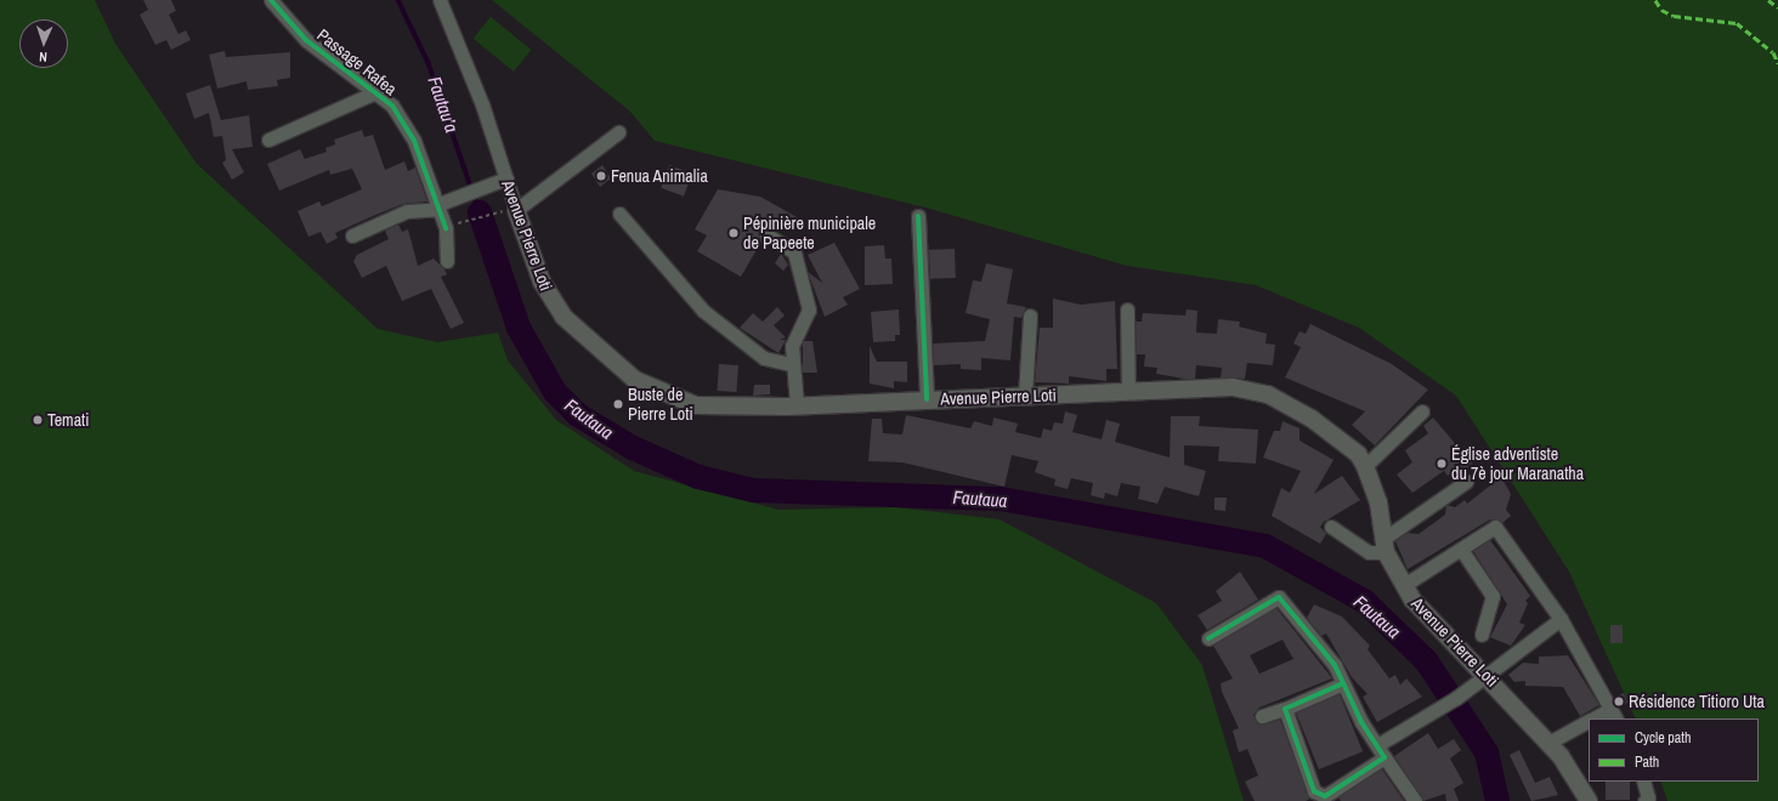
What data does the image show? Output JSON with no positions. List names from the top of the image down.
{
  "streets": {
    "main road": ["Avenue Pierre Loti"],
    "street": ["Passage Rafea"]
  },
  "water": ["Fautau’a", "Fautaua"],
  "places": [
    "Fenua Animalia",
    "Pépinière municipale de Papeete",
    "Buste de Pierre Loti",
    "Temati",
    "Église adventiste du 7è jour Maranatha",
    "Résidence Titioro Uta"
  ],
  "legend": ["Cycle path", "Path"],
  "north": "bottom"
}
